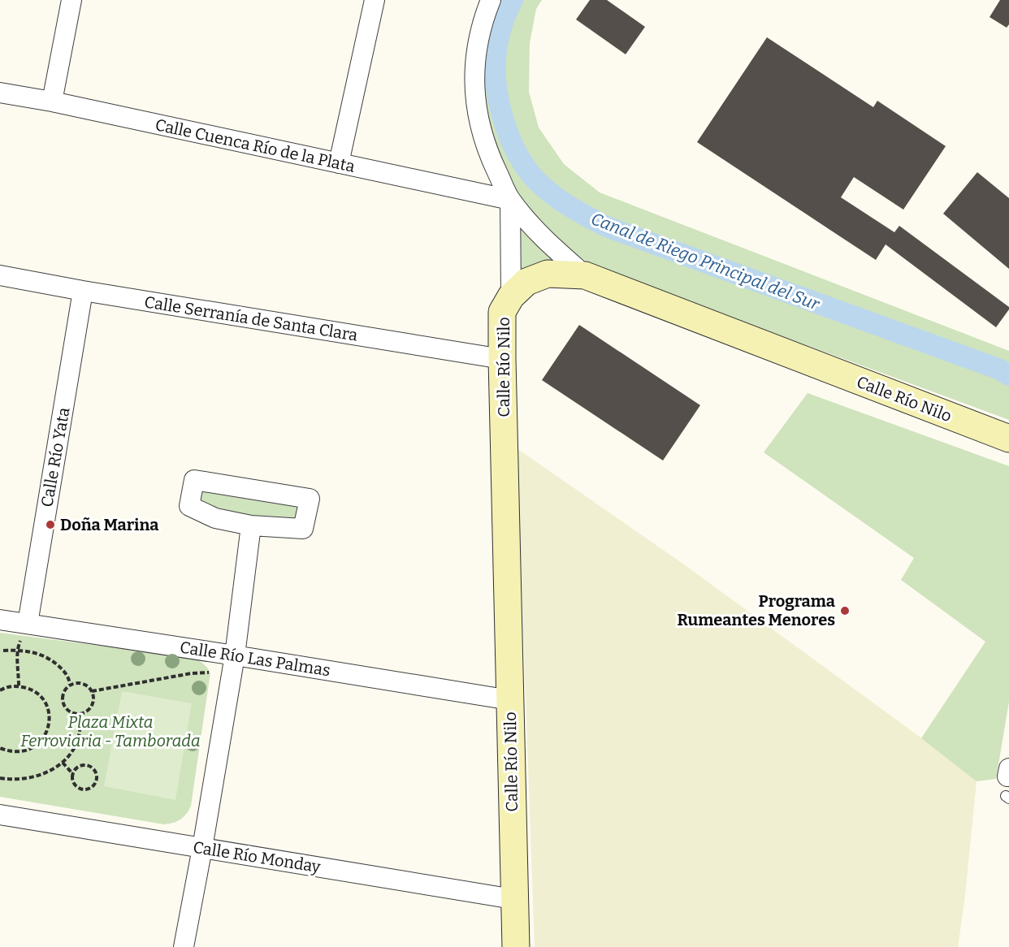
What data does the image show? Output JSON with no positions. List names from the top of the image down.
{
  "streets": {
    "main road": ["Calle Río Nilo"],
    "street": [
      "Calle Cuenca Río de la Plata",
      "Calle Serranía de Santa Clara",
      "Calle Río Yata",
      "Calle Río Las Palmas",
      "Calle Río Monday"
    ]
  },
  "crossings": [
    ["Calle Serranía de Santa Clara", "Calle Río Nilo"],
    ["Calle Serranía de Santa Clara", "Calle Río Yata"],
    ["Calle Río Nilo", "Calle Río Las Palmas"],
    ["Calle Río Nilo", "Calle Río Monday"],
    ["Calle Río Yata", "Calle Río Las Palmas"]
  ],
  "water": ["Canal de Riego Principal del Sur"],
  "parks": ["Plaza Mixta Ferroviaria - Tamborada"],
  "places": ["Doña Marina", "Programa Rumeantes Menores"]
}
